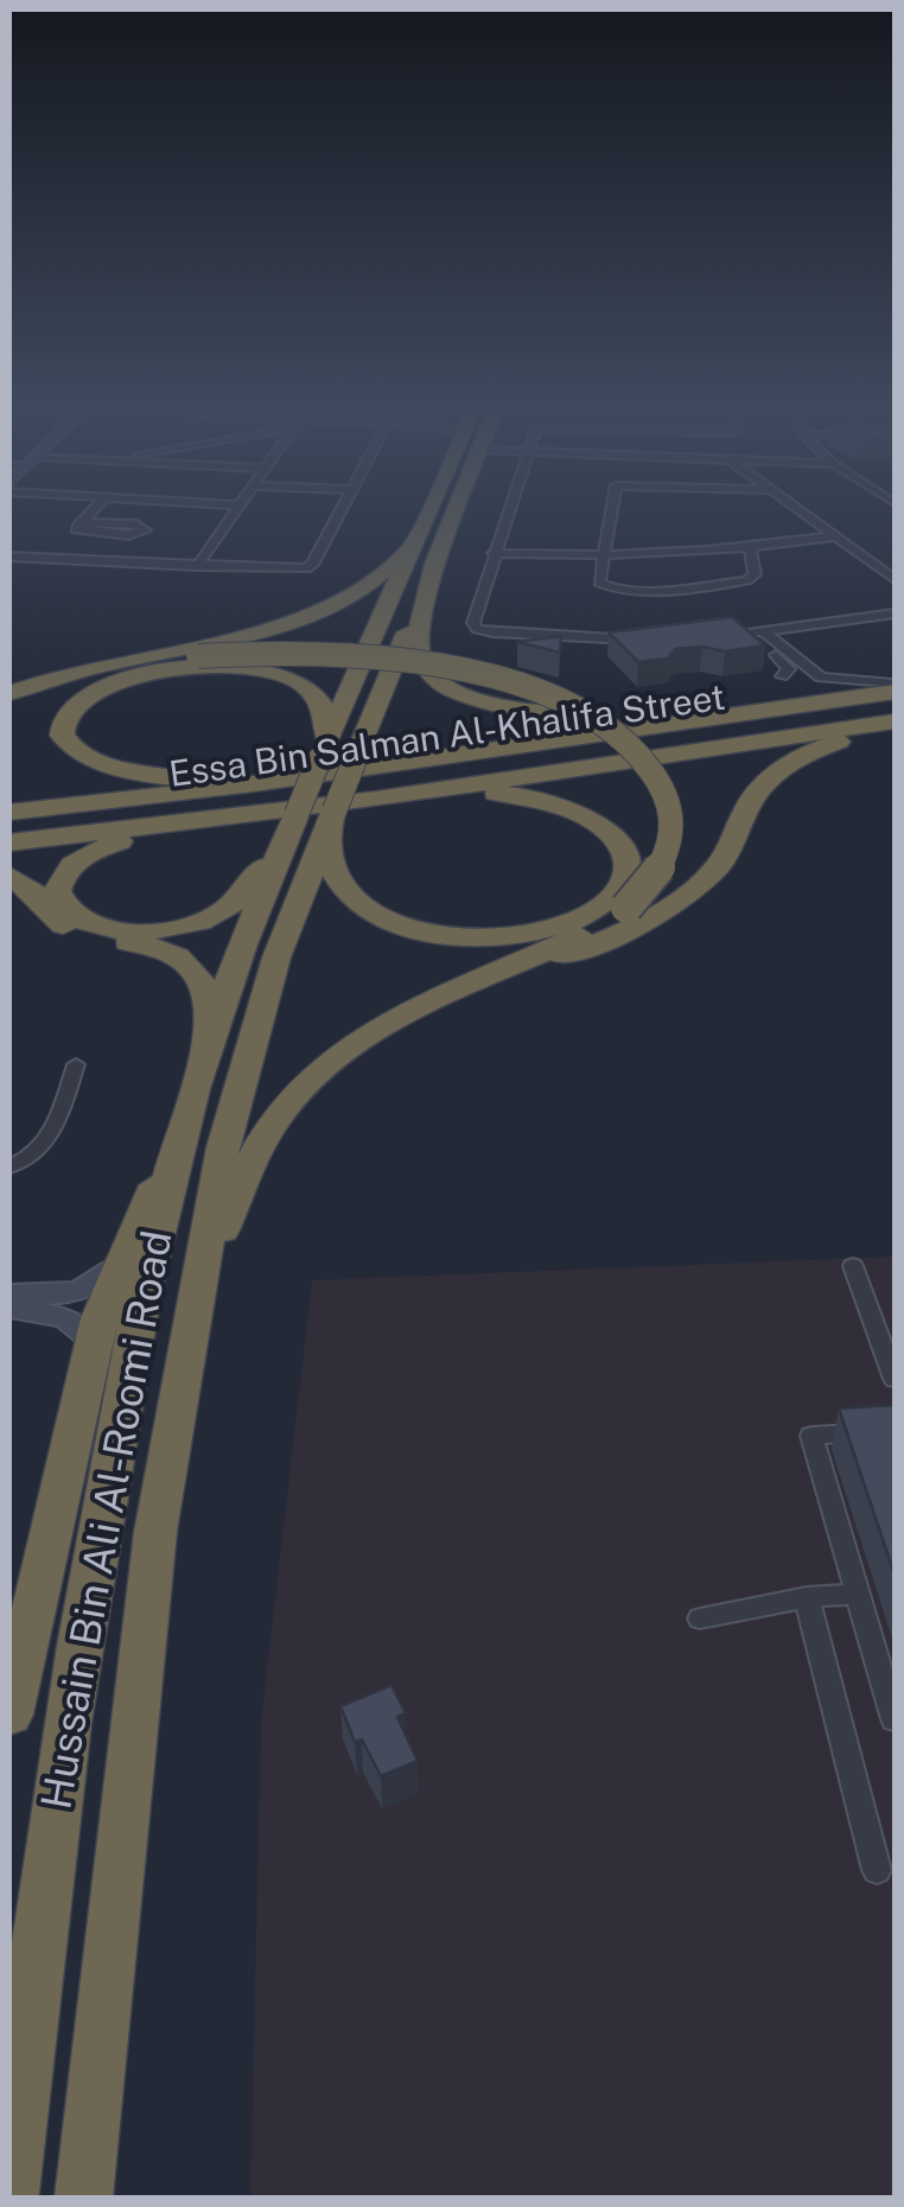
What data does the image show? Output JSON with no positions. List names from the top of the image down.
{
  "streets": {
    "highway": ["Essa Bin Salman Al-Khalifa Street", "Hussain Bin Ali Al-Roomi Road"]
  }
}
